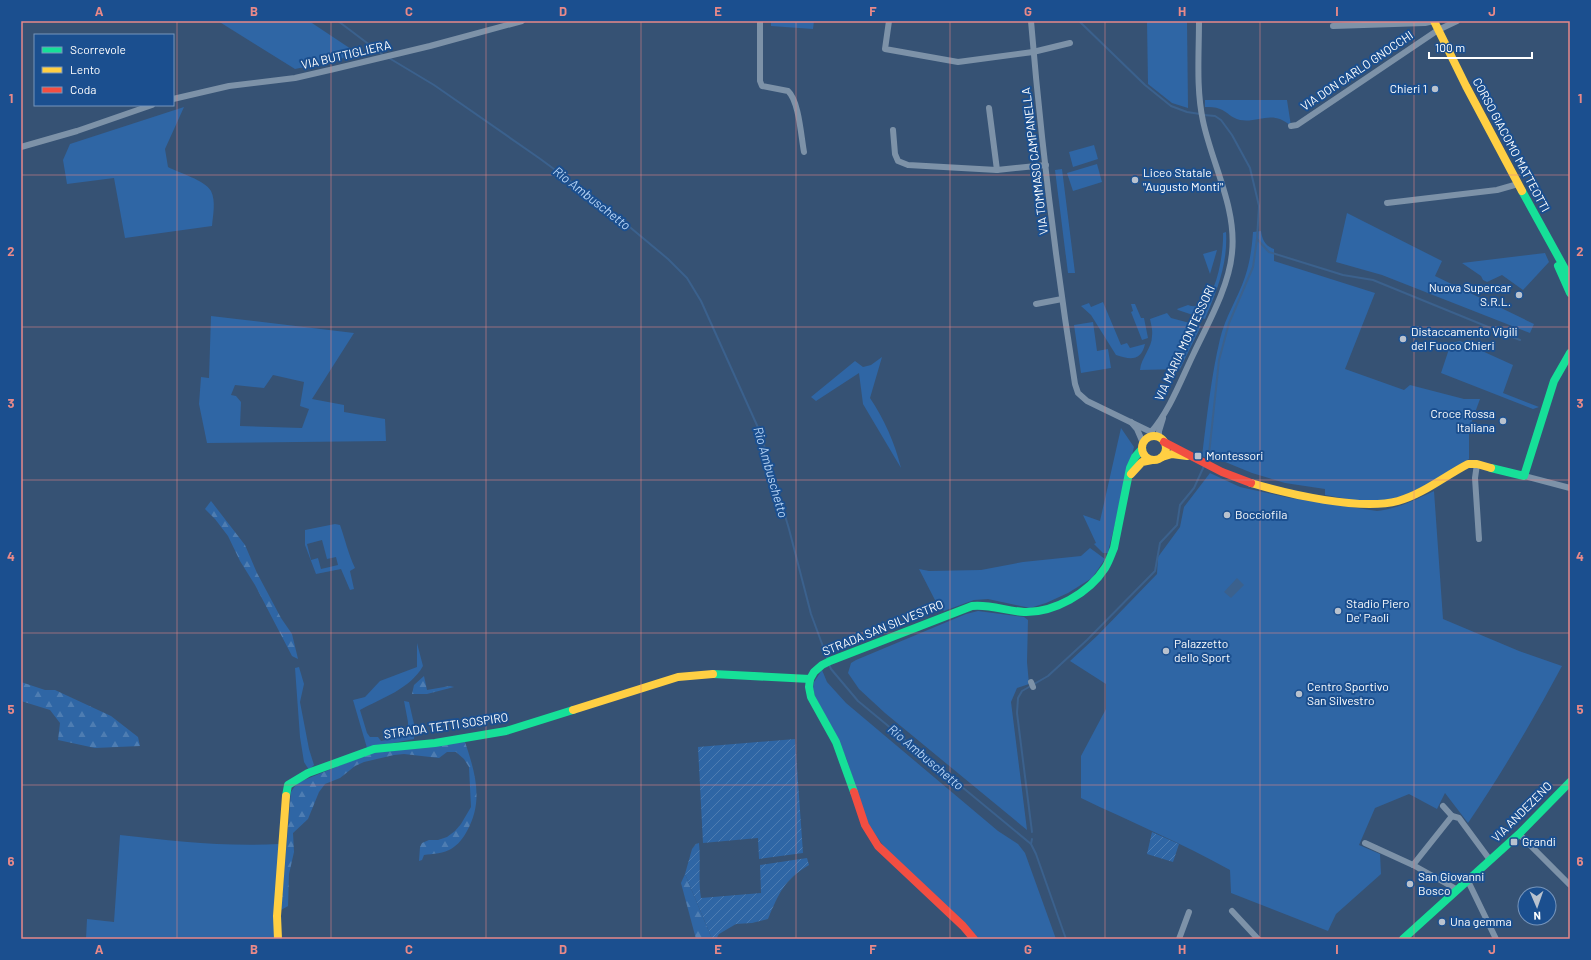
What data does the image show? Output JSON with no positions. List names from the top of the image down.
{
  "streets": {
    "street": [
      "VIA BUTTIGLIERA",
      "VIA DON CARLO GNOCCHI",
      "CORSO GIACOMO MATTEOTTI",
      "VIA TOMMASO CAMPANELLA",
      "VIA MARIA MONTESSORI",
      "STRADA SAN SILVESTRO",
      "STRADA TETTI SOSPIRO",
      "VIA ANDEZENO"
    ]
  },
  "crossings": [
    ["VIA DON CARLO GNOCCHI", "CORSO GIACOMO MATTEOTTI"],
    ["VIA TOMMASO CAMPANELLA", "VIA MARIA MONTESSORI"],
    ["VIA TOMMASO CAMPANELLA", "STRADA SAN SILVESTRO"],
    ["VIA MARIA MONTESSORI", "STRADA SAN SILVESTRO"],
    ["STRADA SAN SILVESTRO", "STRADA TETTI SOSPIRO"]
  ],
  "water": ["Rio Ambuschetto"],
  "places": {
    "other": [
      "Chieri 1",
      "Liceo Statale \"Augusto Monti\"",
      "Nuova Supercar S.R.L.",
      "Distaccamento Vigili del Fuoco Chieri",
      "Croce Rossa Italiana",
      "Bocciofila",
      "Stadio Piero De' Paoli",
      "Palazzetto dello Sport",
      "Centro Sportivo San Silvestro",
      "San Giovanni Bosco",
      "Una gemma"
    ],
    "transit": ["Montessori", "Grandi"]
  },
  "legend": ["Scorrevole", "Lento", "Coda"],
  "scale_bar": "100 m",
  "north": "bottom",
  "grid": {
    "columns": [
      "A",
      "B",
      "C",
      "D",
      "E",
      "F",
      "G",
      "H",
      "I",
      "J"
    ],
    "rows": [
      "1",
      "2",
      "3",
      "4",
      "5",
      "6"
    ]
  }
}
